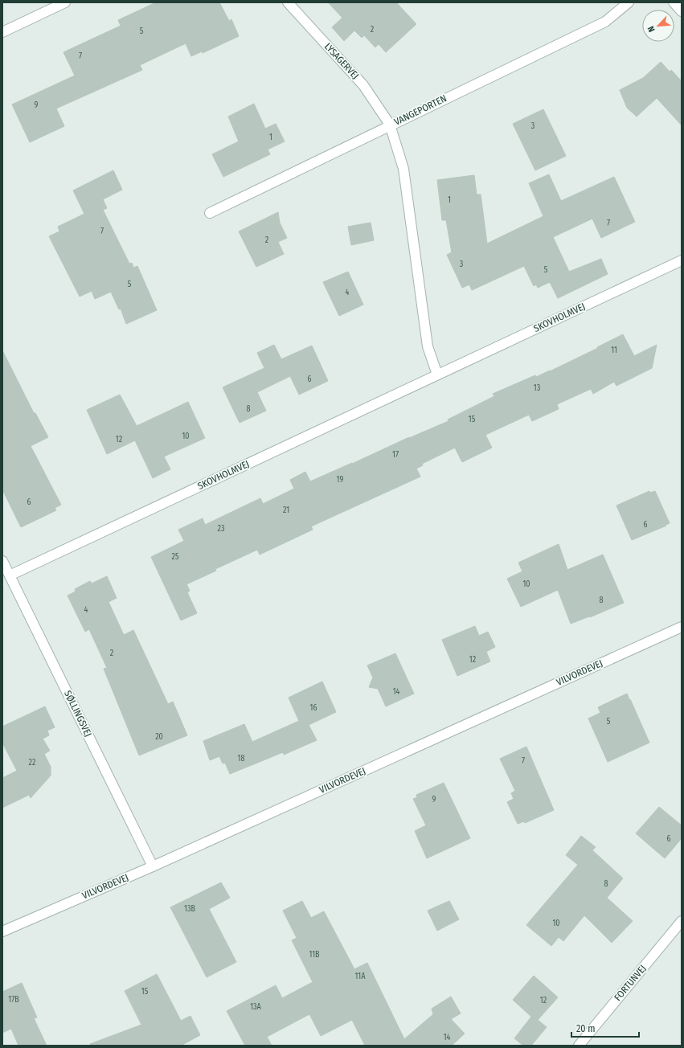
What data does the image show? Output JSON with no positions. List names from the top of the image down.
{
  "streets": {
    "street": [
      "LYSAGERVEJ",
      "VANGEPORTEN",
      "SKOVHOLMVEJ",
      "VILVORDEVEJ",
      "SØLLINGSVEJ",
      "FORTUNVEJ"
    ]
  },
  "crossings": [
    ["LYSAGERVEJ", "VANGEPORTEN"],
    ["SKOVHOLMVEJ", "SØLLINGSVEJ"],
    ["VILVORDEVEJ", "SØLLINGSVEJ"]
  ],
  "house_numbers": [
    "2",
    "5",
    "7",
    "9",
    "3",
    "1",
    "1",
    "7",
    "7",
    "2",
    "3",
    "5",
    "5",
    "4",
    "11",
    "6",
    "13",
    "8",
    "15",
    "10",
    "12",
    "17",
    "19",
    "6",
    "21",
    "6",
    "23",
    "25",
    "10",
    "8",
    "4",
    "2",
    "12",
    "14",
    "16",
    "5",
    "20",
    "18",
    "7",
    "22",
    "9",
    "6",
    "8",
    "13B",
    "10",
    "11B",
    "11A",
    "15",
    "17B",
    "12",
    "13A",
    "14"
  ],
  "scale_bar": "20 m",
  "north": "bottom left"
}
